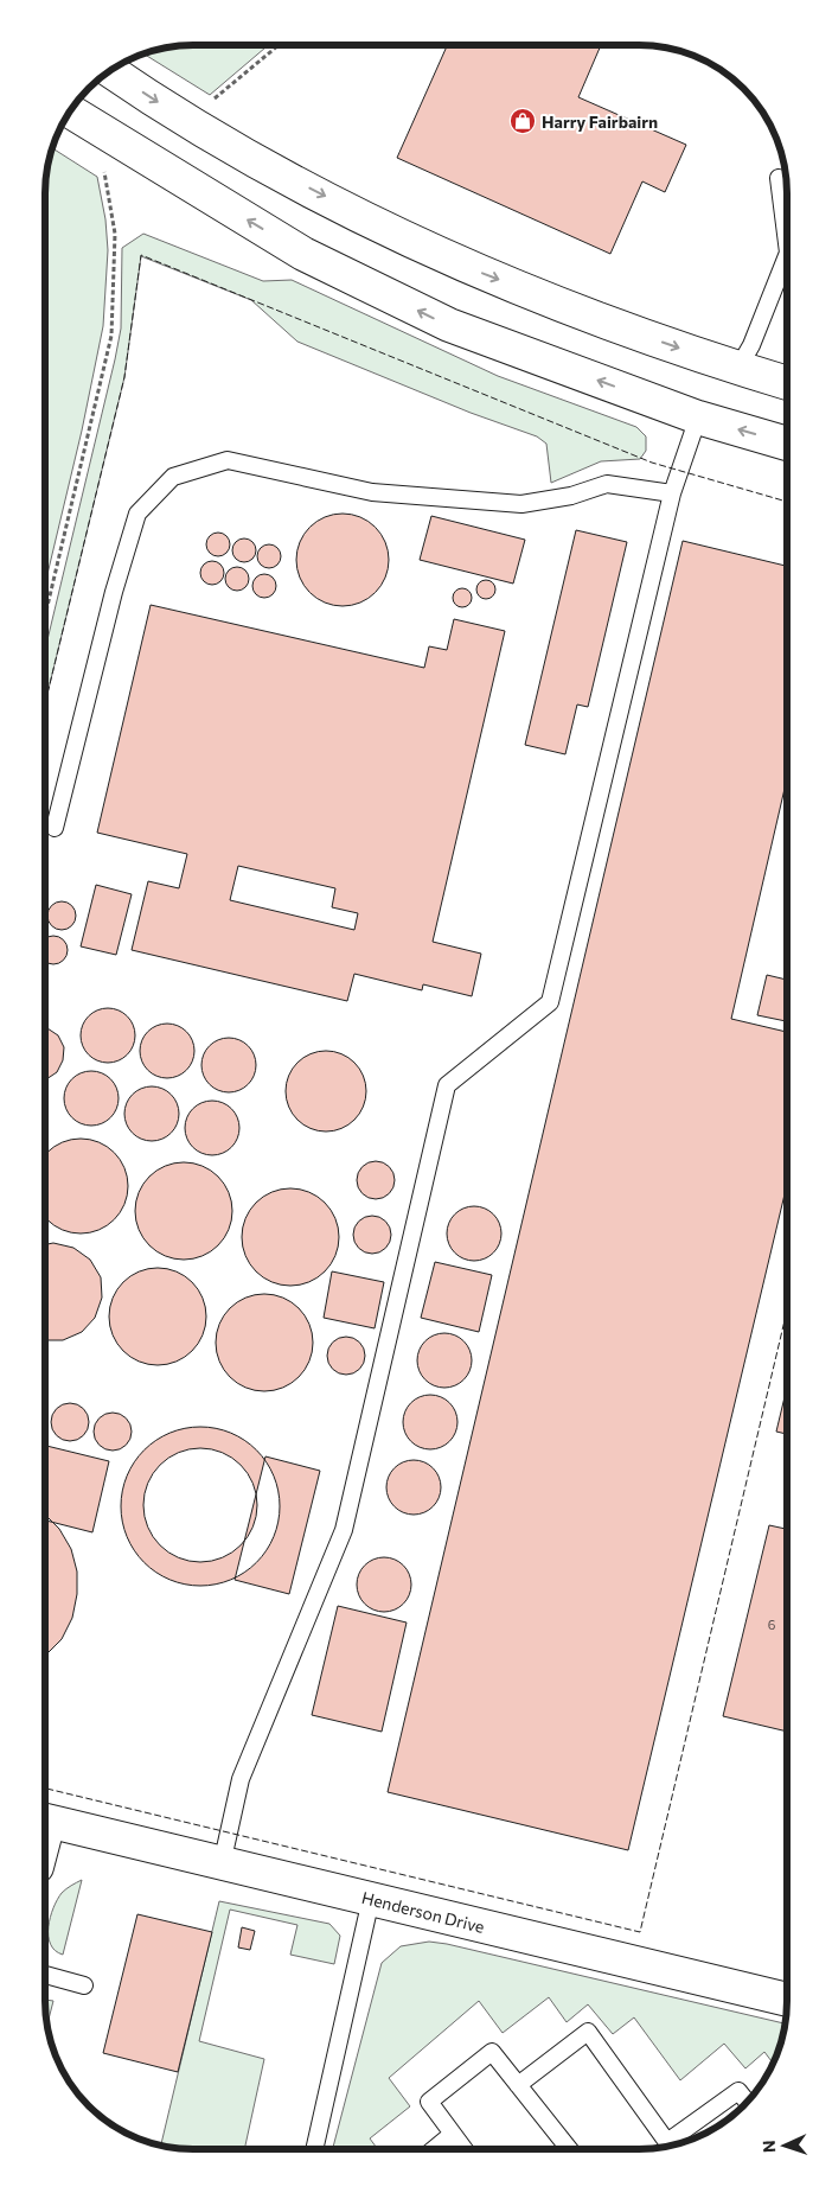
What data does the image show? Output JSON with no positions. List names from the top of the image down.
{
  "streets": {
    "main road": ["Henderson Drive"]
  },
  "places": {
    "shop": ["Harry Fairbairn"]
  },
  "house_numbers": ["6"],
  "north": "left"
}
